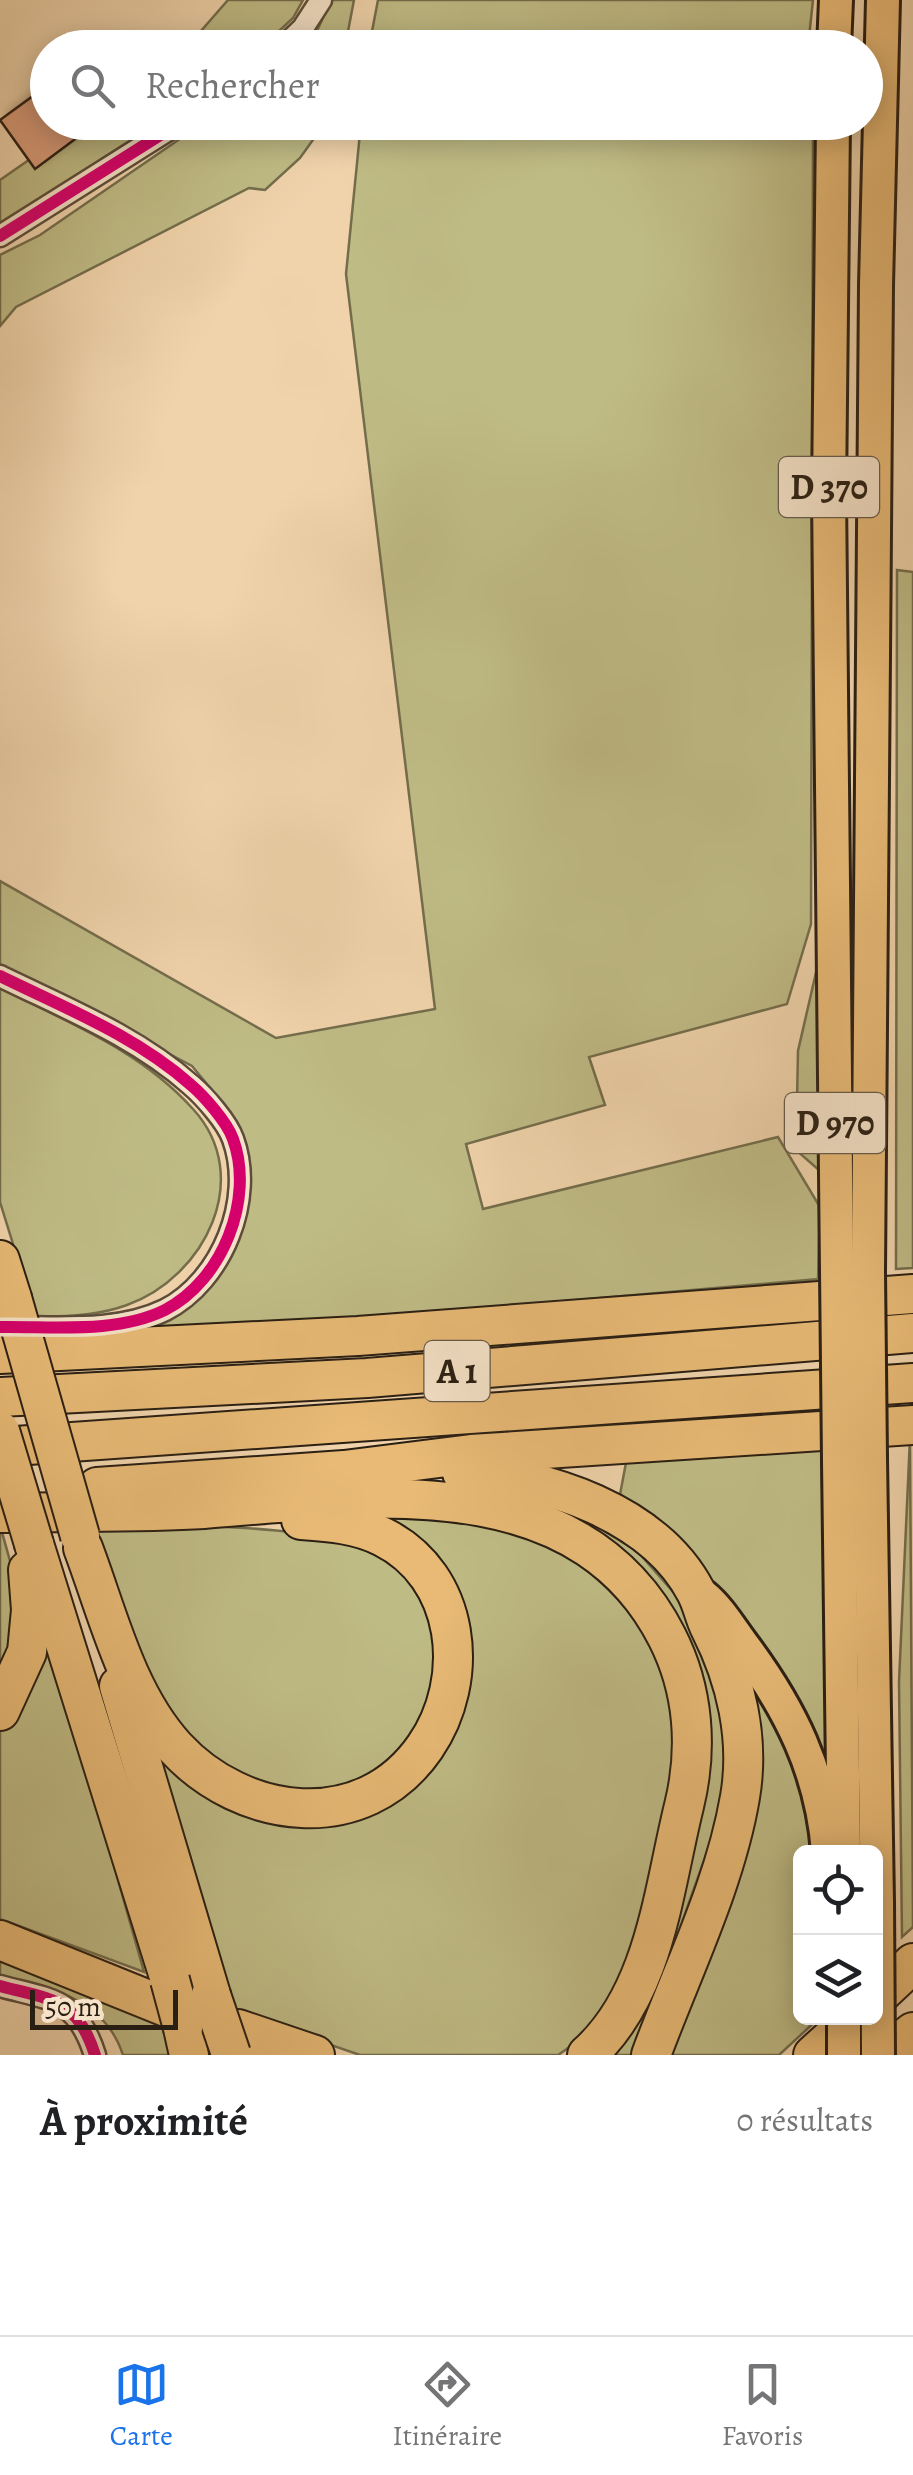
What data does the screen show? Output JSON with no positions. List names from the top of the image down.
{
  "streets": {
    "highway": ["A 1"],
    "main road": ["D 370", "D 970"]
  },
  "crossings": [
    ["D 370", "D 970"]
  ],
  "scale_bar": "50 m",
  "page": {
    "search": "Rechercher",
    "scale": "50 m",
    "heading": ["À proximité", "0 résultats"],
    "nav": ["Carte", "Itinéraire", "Favoris"]
  }
}
